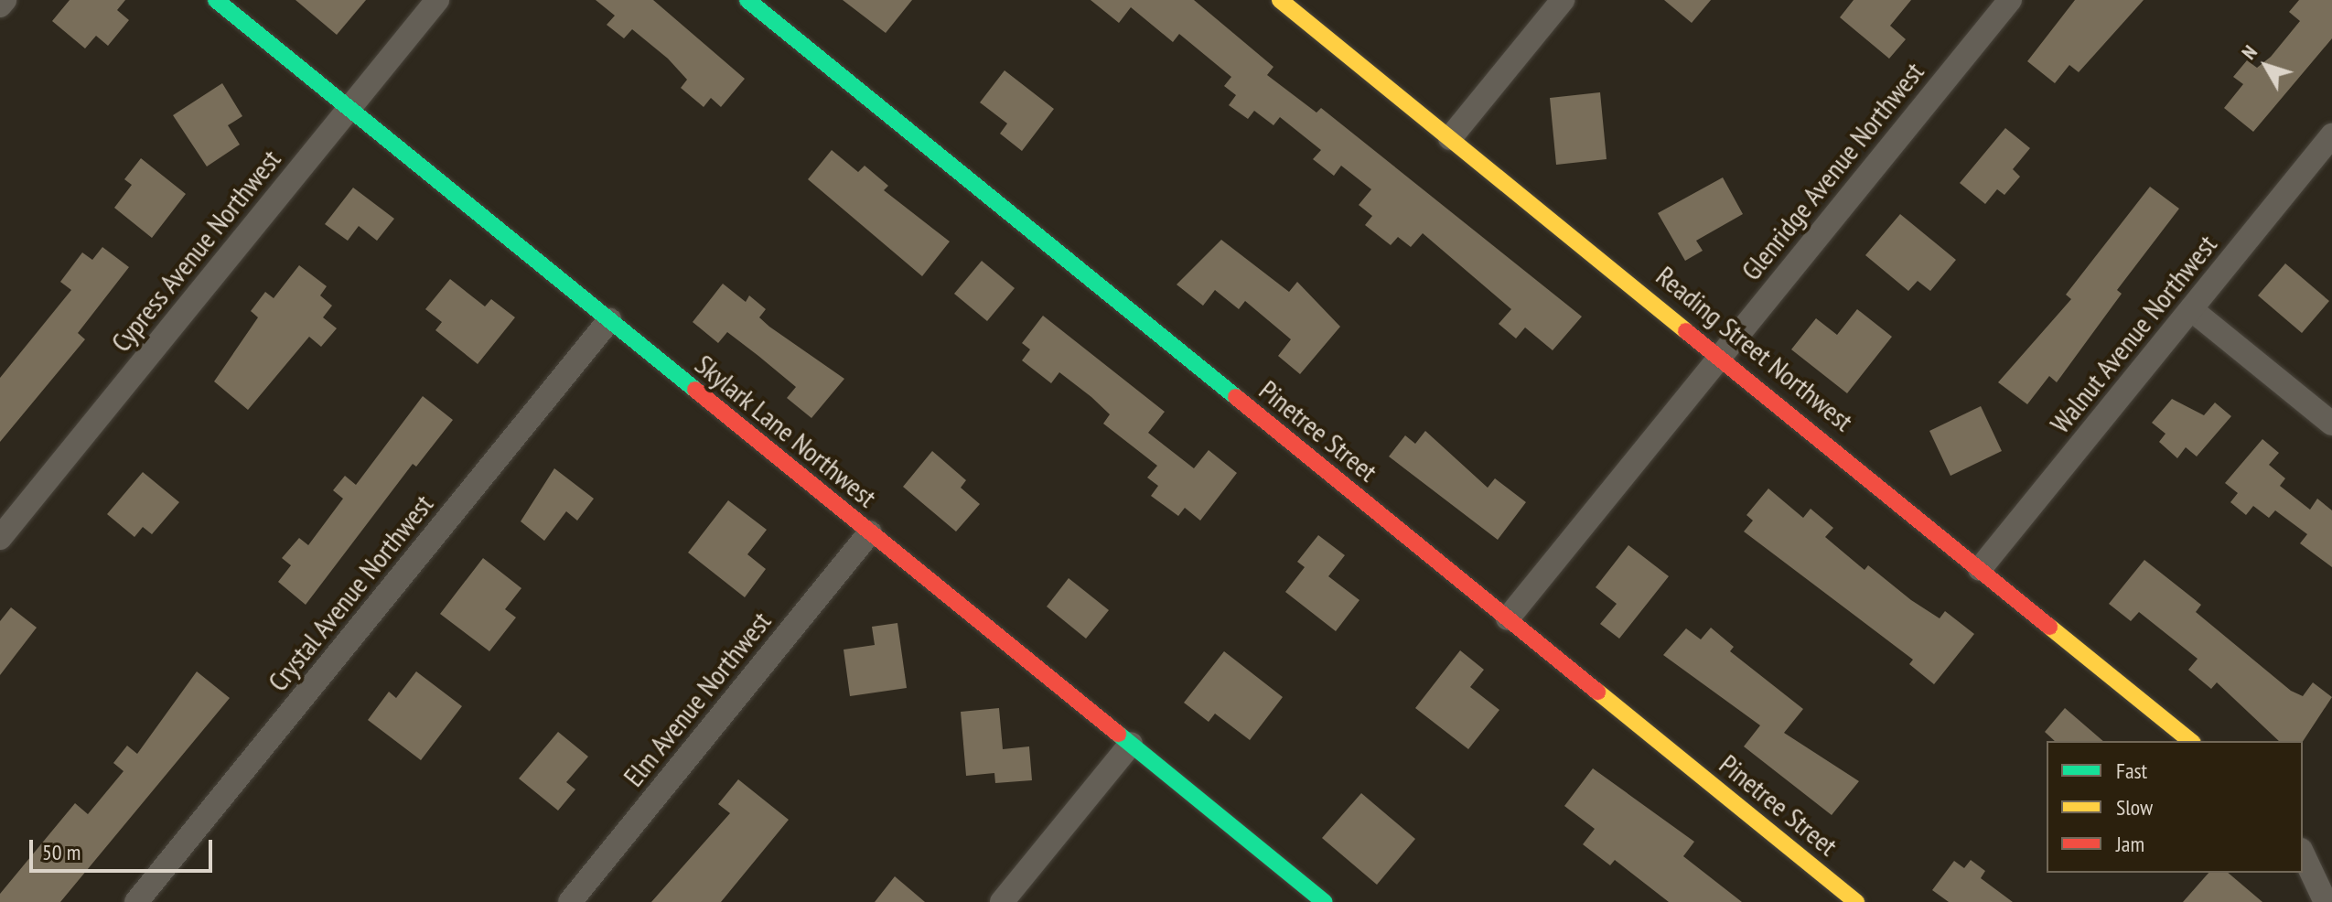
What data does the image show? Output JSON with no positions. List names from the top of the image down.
{
  "streets": {
    "street": [
      "Glenridge Avenue Northwest",
      "Cypress Avenue Northwest",
      "Walnut Avenue Northwest",
      "Reading Street Northwest",
      "Skylark Lane Northwest",
      "Pinetree Street",
      "Crystal Avenue Northwest",
      "Elm Avenue Northwest"
    ]
  },
  "crossings": [
    ["Glenridge Avenue Northwest", "Reading Street Northwest"],
    ["Glenridge Avenue Northwest", "Pinetree Street"],
    ["Cypress Avenue Northwest", "Skylark Lane Northwest"],
    ["Walnut Avenue Northwest", "Reading Street Northwest"],
    ["Skylark Lane Northwest", "Crystal Avenue Northwest"],
    ["Skylark Lane Northwest", "Elm Avenue Northwest"]
  ],
  "legend": ["Fast", "Slow", "Jam"],
  "scale_bar": "50 m",
  "north": "top left"
}
